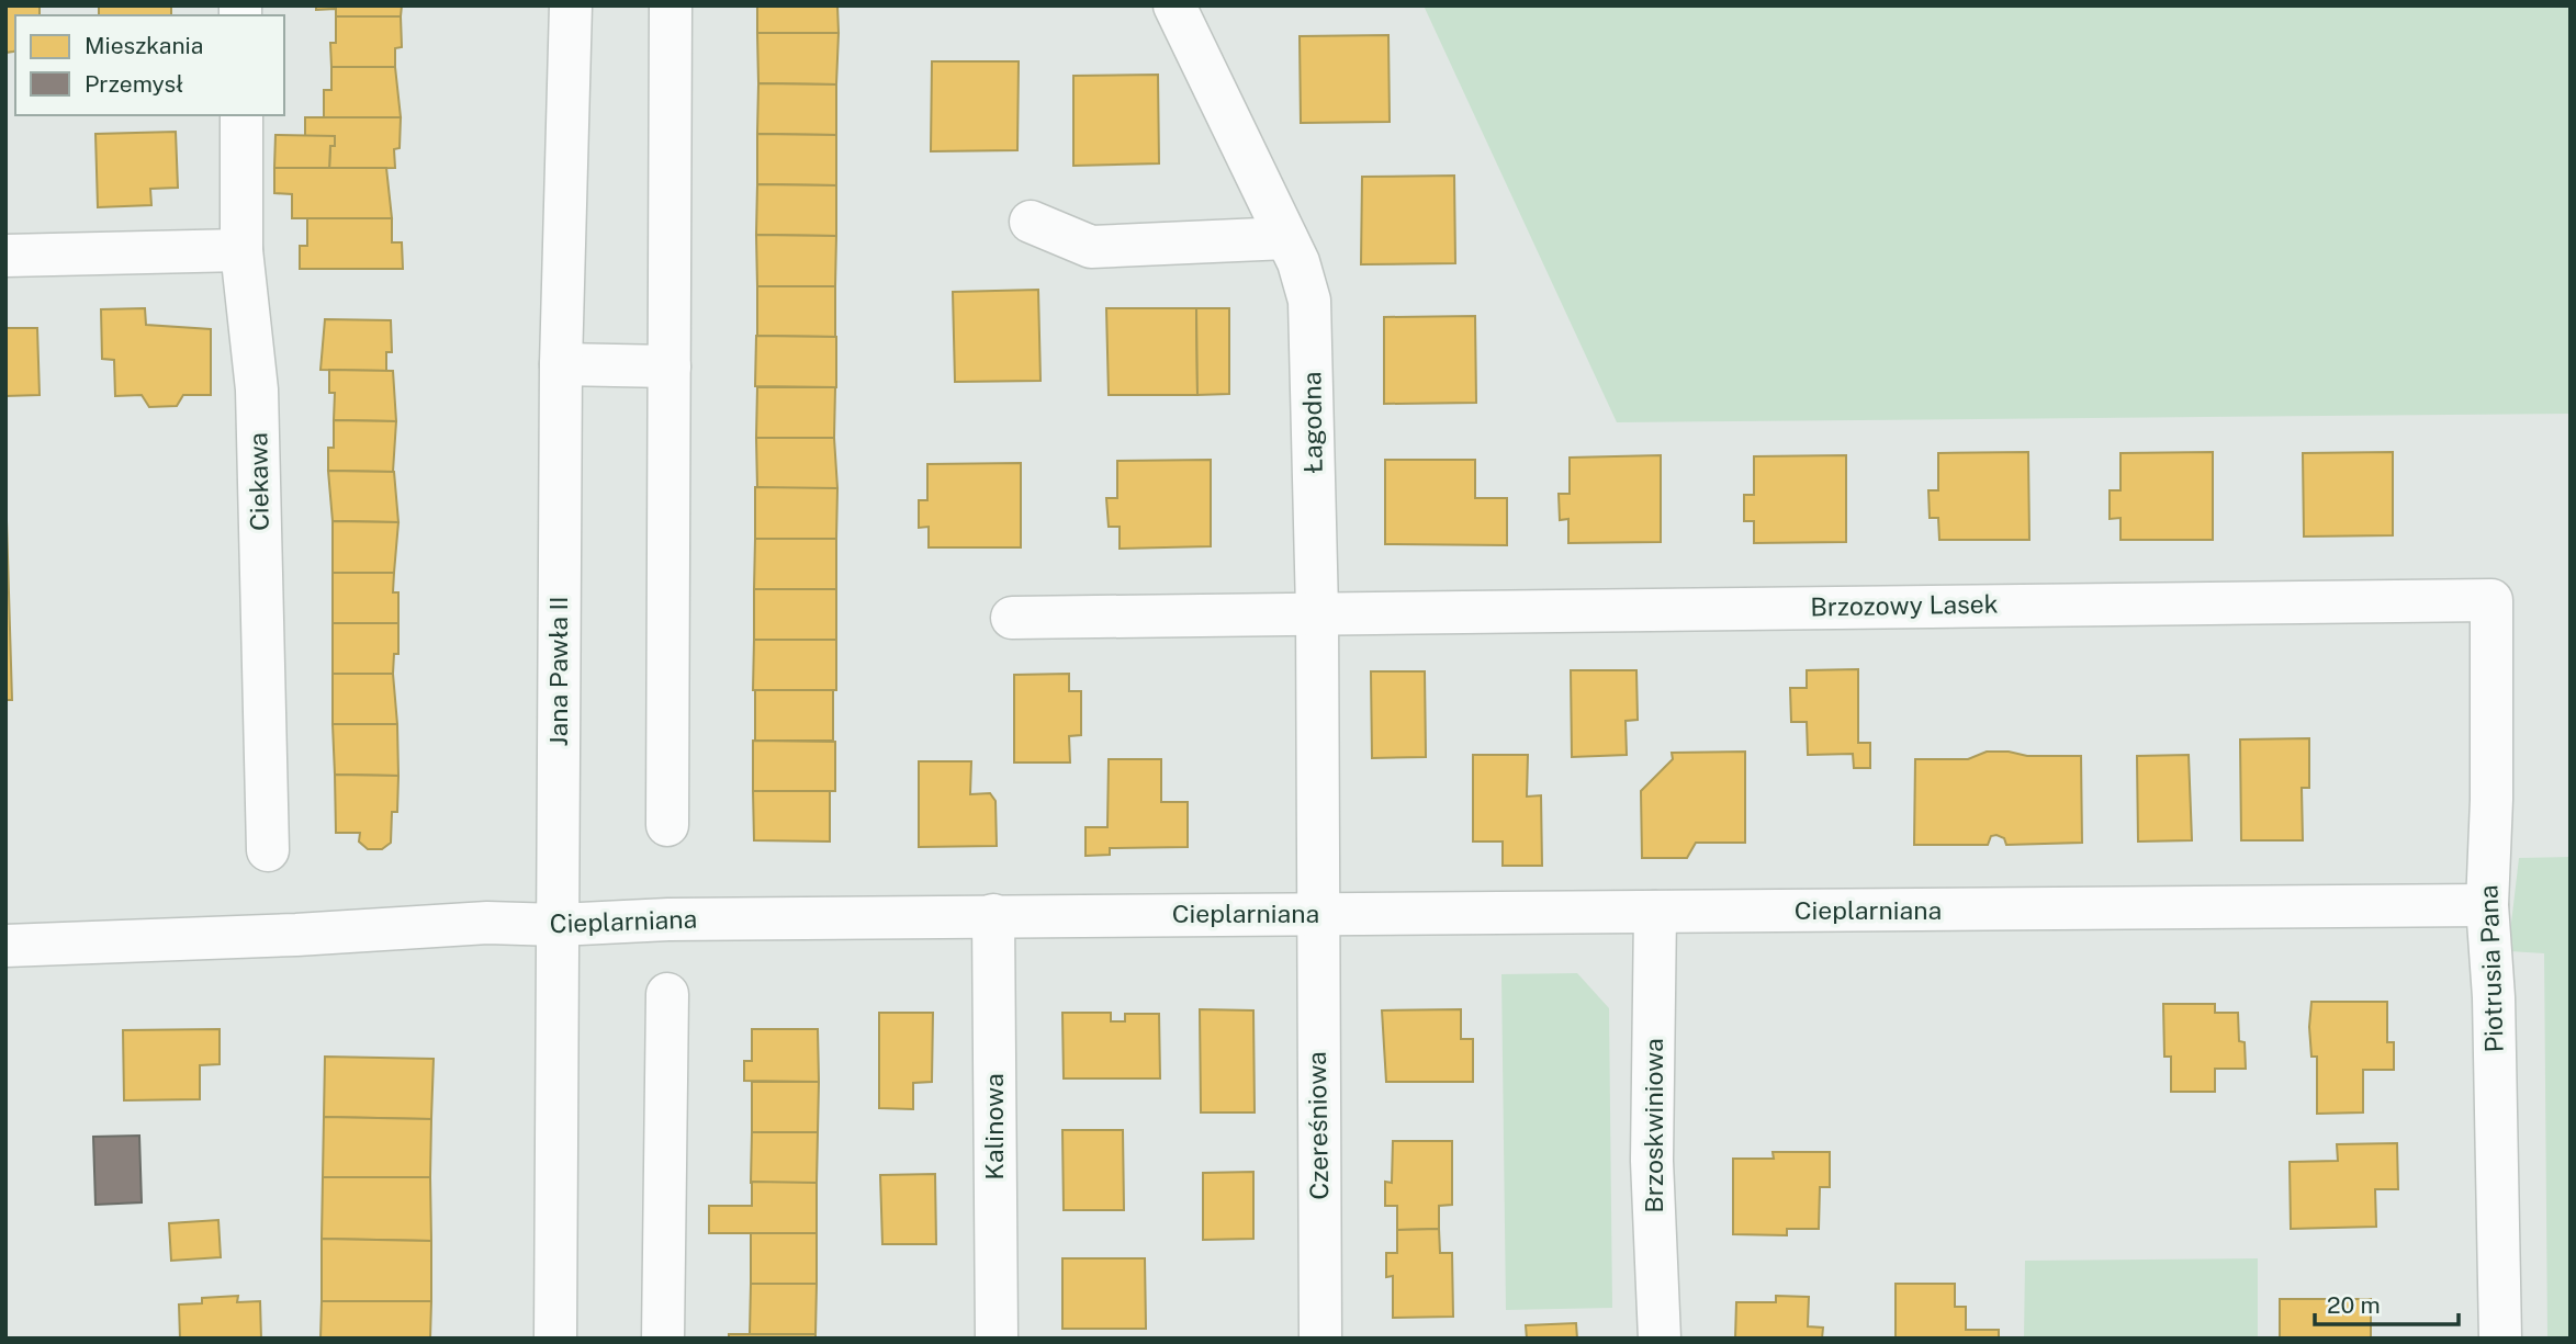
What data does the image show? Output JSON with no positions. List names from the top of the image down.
{
  "streets": {
    "street": [
      "Łagodna",
      "Ciekawa",
      "Brzozowy Lasek",
      "Jana Pawła II",
      "Cieplarniana",
      "Piotrusia Pana",
      "Czereśniowa",
      "Brzoskwiniowa",
      "Kalinowa"
    ]
  },
  "crossings": [
    ["Łagodna", "Brzozowy Lasek"],
    ["Łagodna", "Cieplarniana"],
    ["Łagodna", "Czereśniowa"],
    ["Brzozowy Lasek", "Piotrusia Pana"],
    ["Jana Pawła II", "Cieplarniana"],
    ["Cieplarniana", "Piotrusia Pana"],
    ["Cieplarniana", "Czereśniowa"],
    ["Cieplarniana", "Brzoskwiniowa"],
    ["Cieplarniana", "Kalinowa"]
  ],
  "legend": ["Mieszkania", "Przemysł"],
  "scale_bar": "20 m"
}
